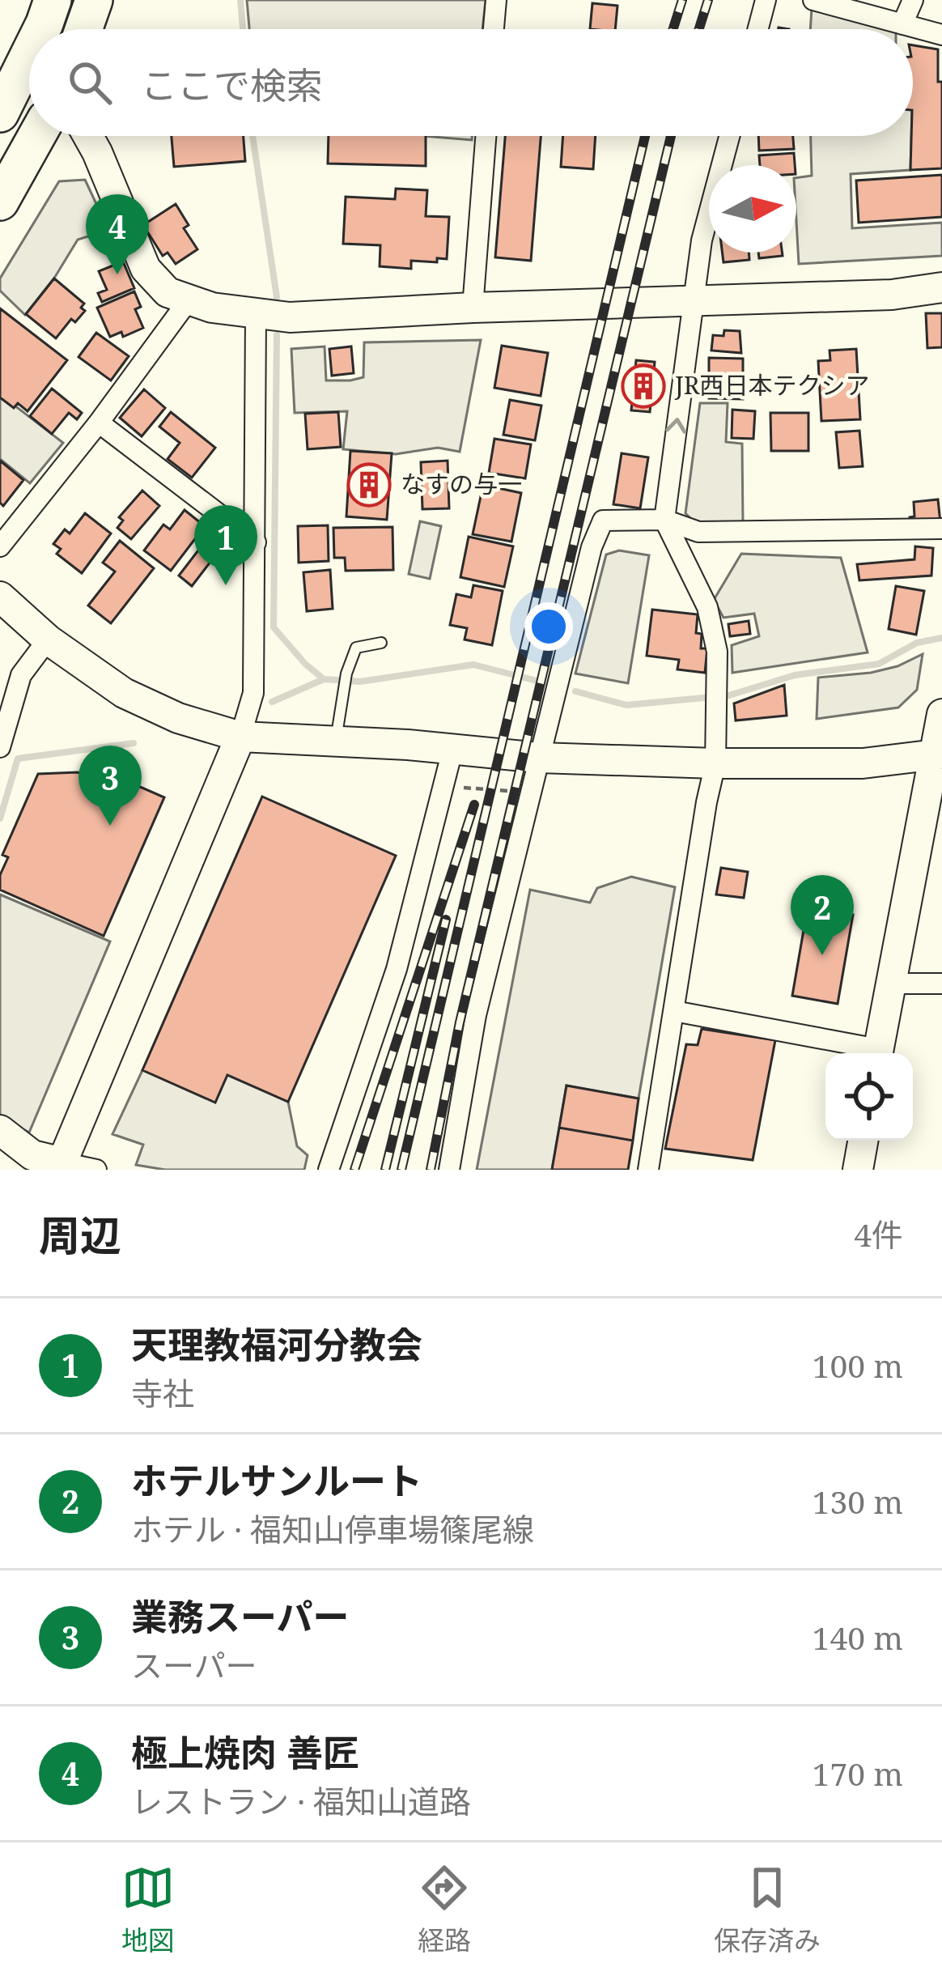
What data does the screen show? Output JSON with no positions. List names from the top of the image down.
{
  "places": {
    "building": ["JR西日本テクシア", "なすの与一"]
  },
  "north": "right",
  "page": {
    "search": "ここで検索",
    "pins": [
      "4",
      "1",
      "3",
      "2"
    ],
    "heading": ["周辺", "4件"],
    "list": [
      {
        "mark": "1",
        "name": "天理教福河分教会",
        "note": "寺社",
        "value": "100 m"
      },
      {
        "mark": "2",
        "name": "ホテルサンルート",
        "note": "ホテル · 福知山停車場篠尾線",
        "value": "130 m"
      },
      {
        "mark": "3",
        "name": "業務スーパー",
        "note": "スーパー",
        "value": "140 m"
      },
      {
        "mark": "4",
        "name": "極上焼肉 善匠",
        "note": "レストラン · 福知山道路",
        "value": "170 m"
      }
    ],
    "nav": ["地図", "経路", "保存済み"]
  }
}
